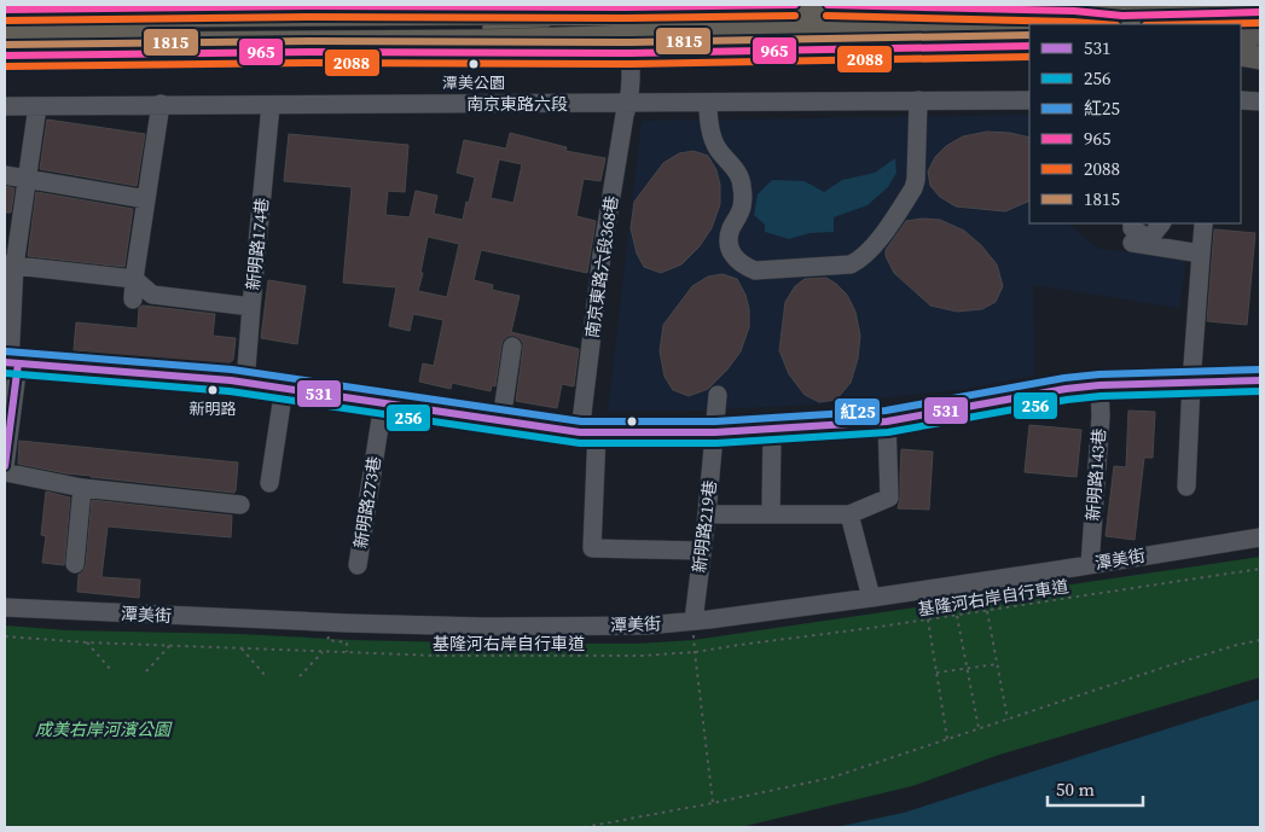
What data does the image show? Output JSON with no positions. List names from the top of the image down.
{
  "streets": {
    "street": [
      "南京東路六段",
      "新明路174巷",
      "南京東路六段368巷",
      "新明路143巷",
      "新明路273巷",
      "新明路219巷",
      "潭美街"
    ],
    "path": ["基隆河右岸自行車道"]
  },
  "crossings": [
    ["南京東路六段", "新明路174巷"],
    ["南京東路六段", "南京東路六段368巷"],
    ["南京東路六段368巷", "新明路219巷"],
    ["新明路143巷", "潭美街"],
    ["新明路219巷", "潭美街"]
  ],
  "parks": ["成美右岸河濱公園"],
  "places": ["潭美公園", "新明路"],
  "lines": [
    "transit line 965",
    "transit line 2088",
    "transit line 1815",
    "transit line 紅25",
    "transit line 531",
    "transit line 256"
  ],
  "legend": [
    "531",
    "256",
    "紅25",
    "965",
    "2088",
    "1815"
  ],
  "scale_bar": "50 m"
}
